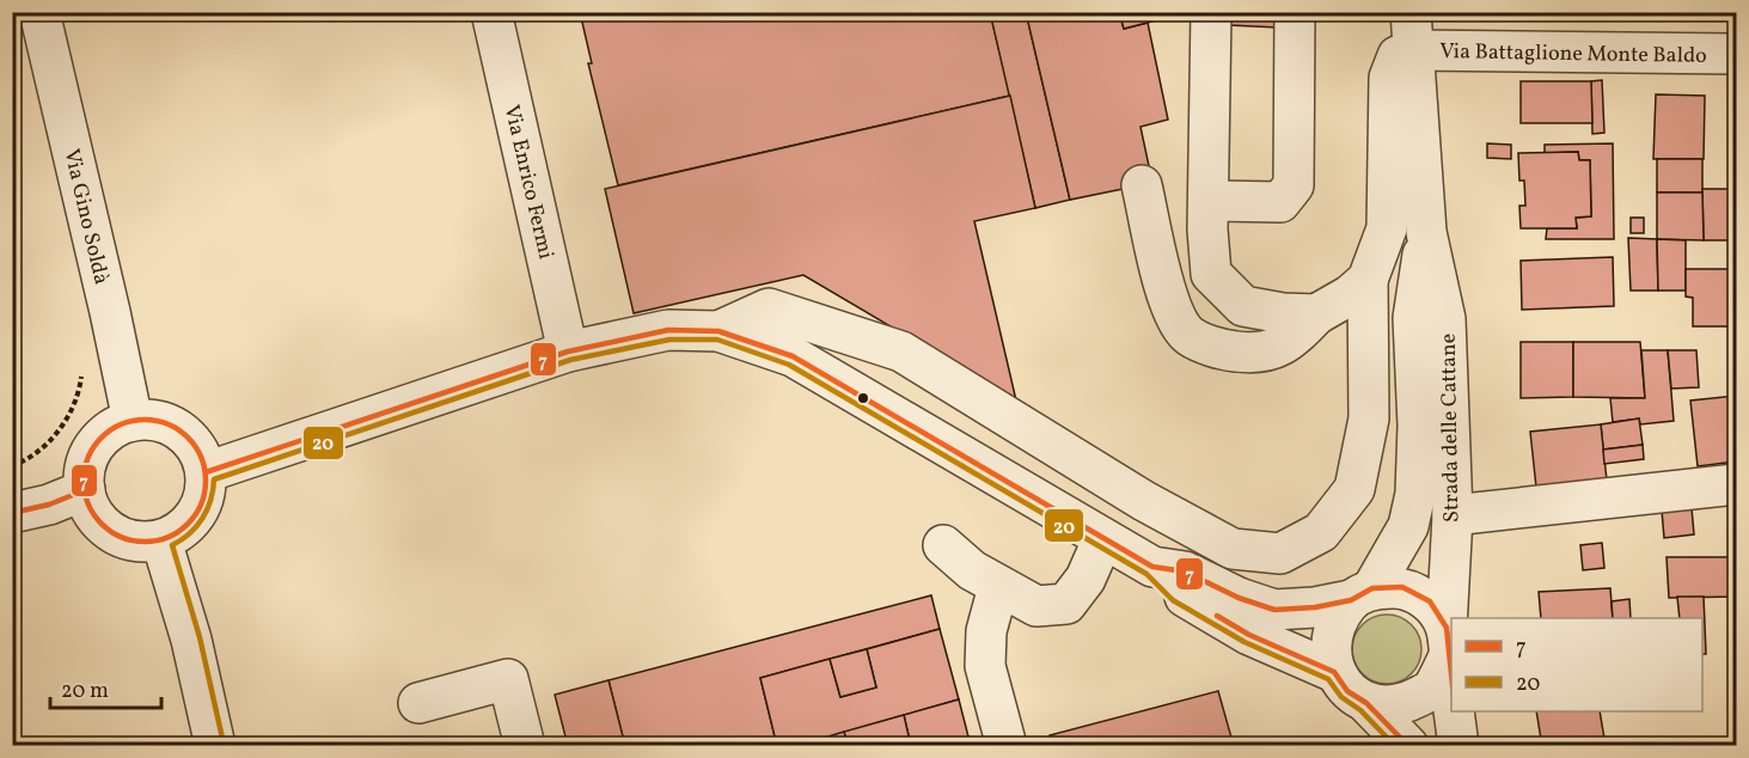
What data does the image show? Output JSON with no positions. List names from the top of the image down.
{
  "streets": {
    "street": [
      "Via Battaglione Monte Baldo",
      "Via Enrico Fermi",
      "Via Gino Soldà",
      "Strada delle Cattane"
    ]
  },
  "crossings": [
    ["Via Battaglione Monte Baldo", "Strada delle Cattane"]
  ],
  "lines": ["transit line 7", "transit line 20"],
  "legend": ["7", "20"],
  "scale_bar": "20 m"
}
